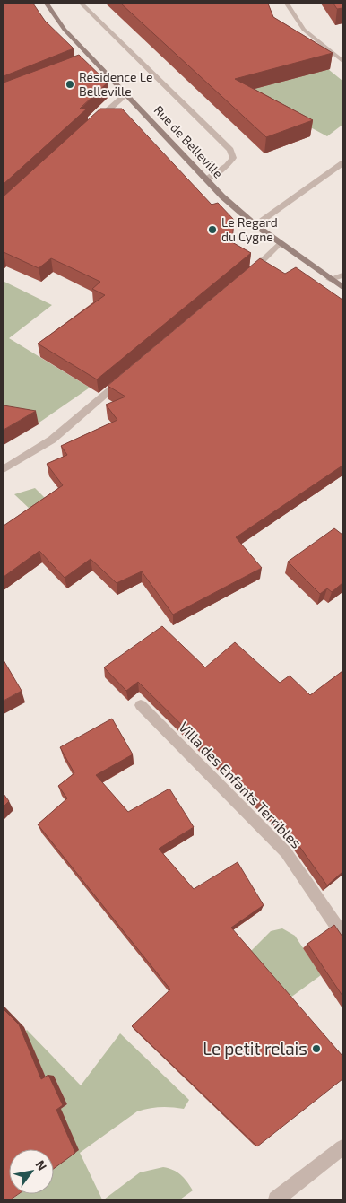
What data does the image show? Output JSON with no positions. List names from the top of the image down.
{
  "streets": {
    "main road": ["Rue de Belleville"],
    "street": ["Villa des Enfants Terribles"]
  },
  "places": ["Résidence Le Belleville", "Le Regard du Cygne", "Le petit relais"],
  "north": "top right"
}
